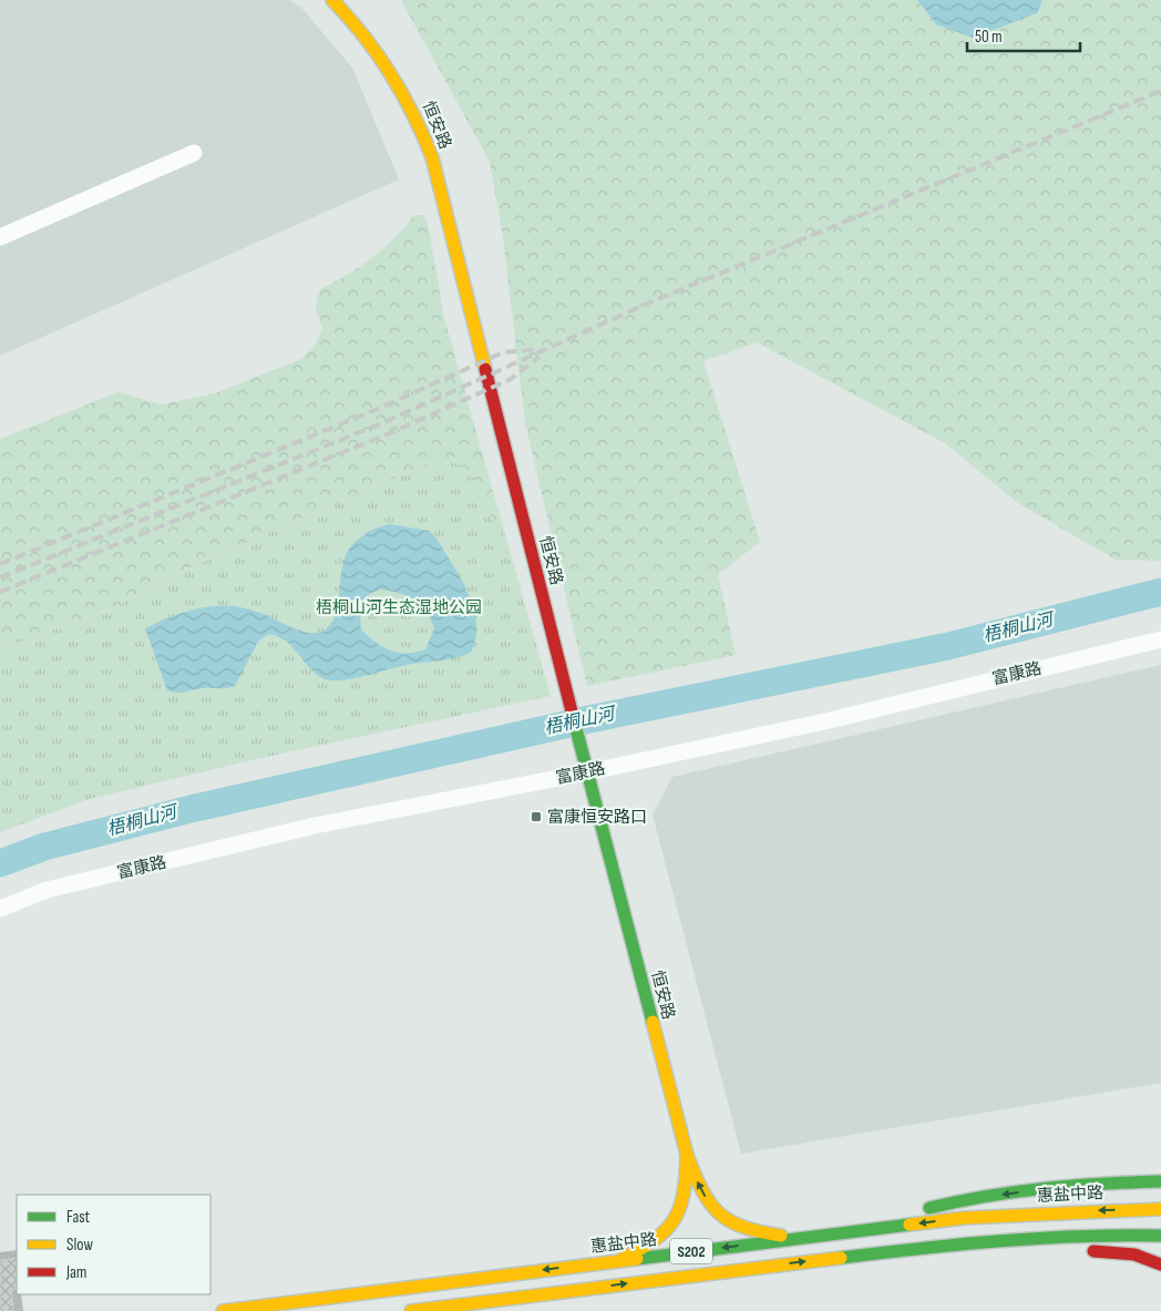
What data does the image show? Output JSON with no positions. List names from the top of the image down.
{
  "streets": {
    "main road": ["恒安路", "惠盐中路", "S202"],
    "street": ["富康路"]
  },
  "crossings": [
    ["恒安路", "富康路"]
  ],
  "water": ["梧桐山河"],
  "parks": ["梧桐山河生态湿地公园"],
  "places": {
    "transit": ["富康恒安路口"]
  },
  "legend": ["Fast", "Slow", "Jam"],
  "scale_bar": "50 m"
}
